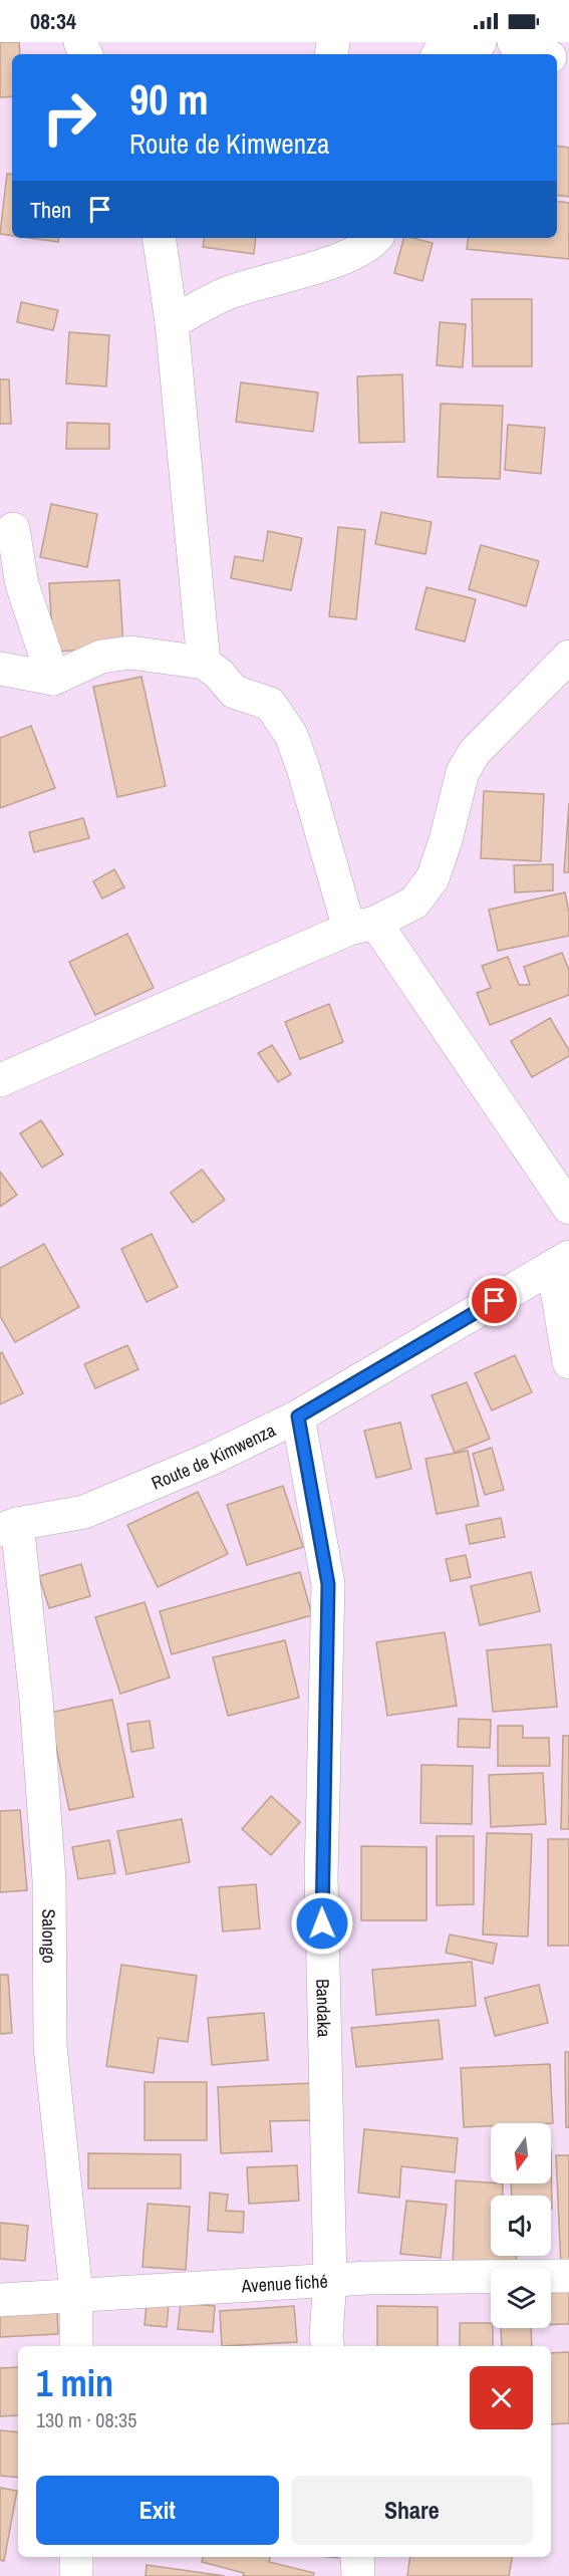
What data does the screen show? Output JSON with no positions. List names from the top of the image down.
{
  "streets": {
    "street": [
      "Route de Kimwenza",
      "Salongo",
      "Bandaka",
      "Avenue fiché"
    ]
  },
  "crossings": [
    ["Route de Kimwenza", "Salongo"],
    ["Route de Kimwenza", "Bandaka"],
    ["Salongo", "Avenue fiché"],
    ["Bandaka", "Avenue fiché"]
  ],
  "north": "bottom",
  "page": {
    "status": "08:34",
    "turn": ["90 m", "Route de Kimwenza"],
    "then": "Then",
    "heading": ["1 min", "130 m · 08:35"],
    "buttons": ["Exit", "Share"]
  }
}
